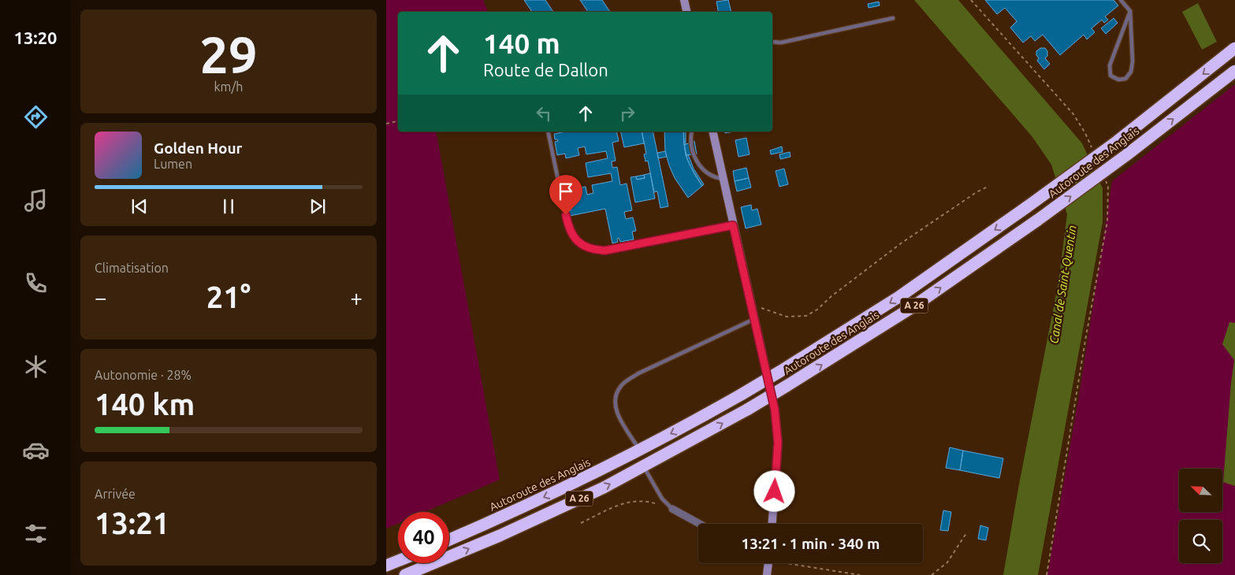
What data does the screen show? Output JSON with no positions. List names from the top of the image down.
{
  "streets": {
    "highway": ["Autoroute des Anglais", "A 26"]
  },
  "water": ["Canal de Saint-Quentin"],
  "north": "top left",
  "page": {
    "tabs": "13:20",
    "tile": [
      ["29", "km/h"],
      "Climatisation",
      ["Autonomie · 28%", "140 km"],
      ["Arrivée", "13:21"]
    ],
    "turn": ["140 m", "Route de Dallon"],
    "song": ["Golden Hour", "Lumen"],
    "heat": ["−", "21°", "+"],
    "limit": "40",
    "trip": "13:21 · 1 min · 340 m"
  }
}
